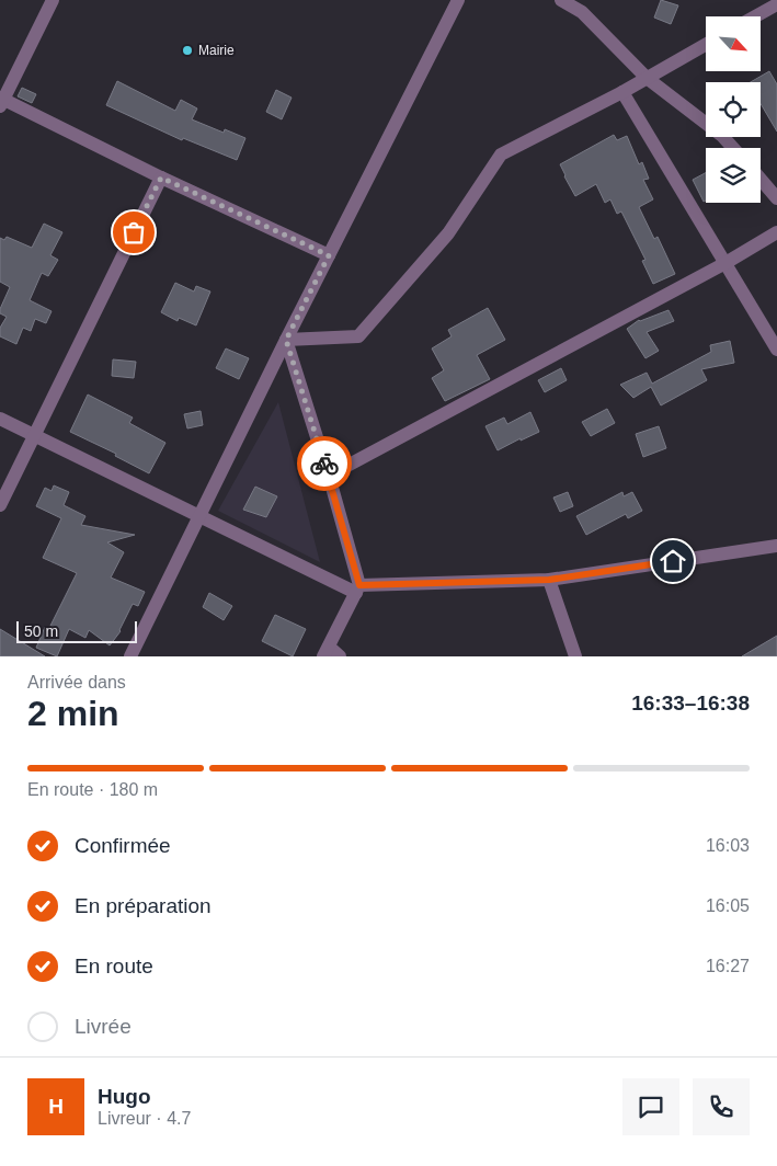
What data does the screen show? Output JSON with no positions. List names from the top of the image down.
{
  "places": ["Mairie"],
  "scale_bar": "50 m",
  "north": "bottom right",
  "page": {
    "scale": "50 m",
    "heading": ["2 min", "Arrivée dans", "16:33–16:38"],
    "panel": ["Hugo", "Livreur · 4.7"],
    "bar": "En route · 180 m",
    "list": [
      ["Confirmée", "16:03"],
      ["En préparation", "16:05"],
      ["En route", "16:27"],
      "Livrée"
    ],
    "round": "H"
  }
}
